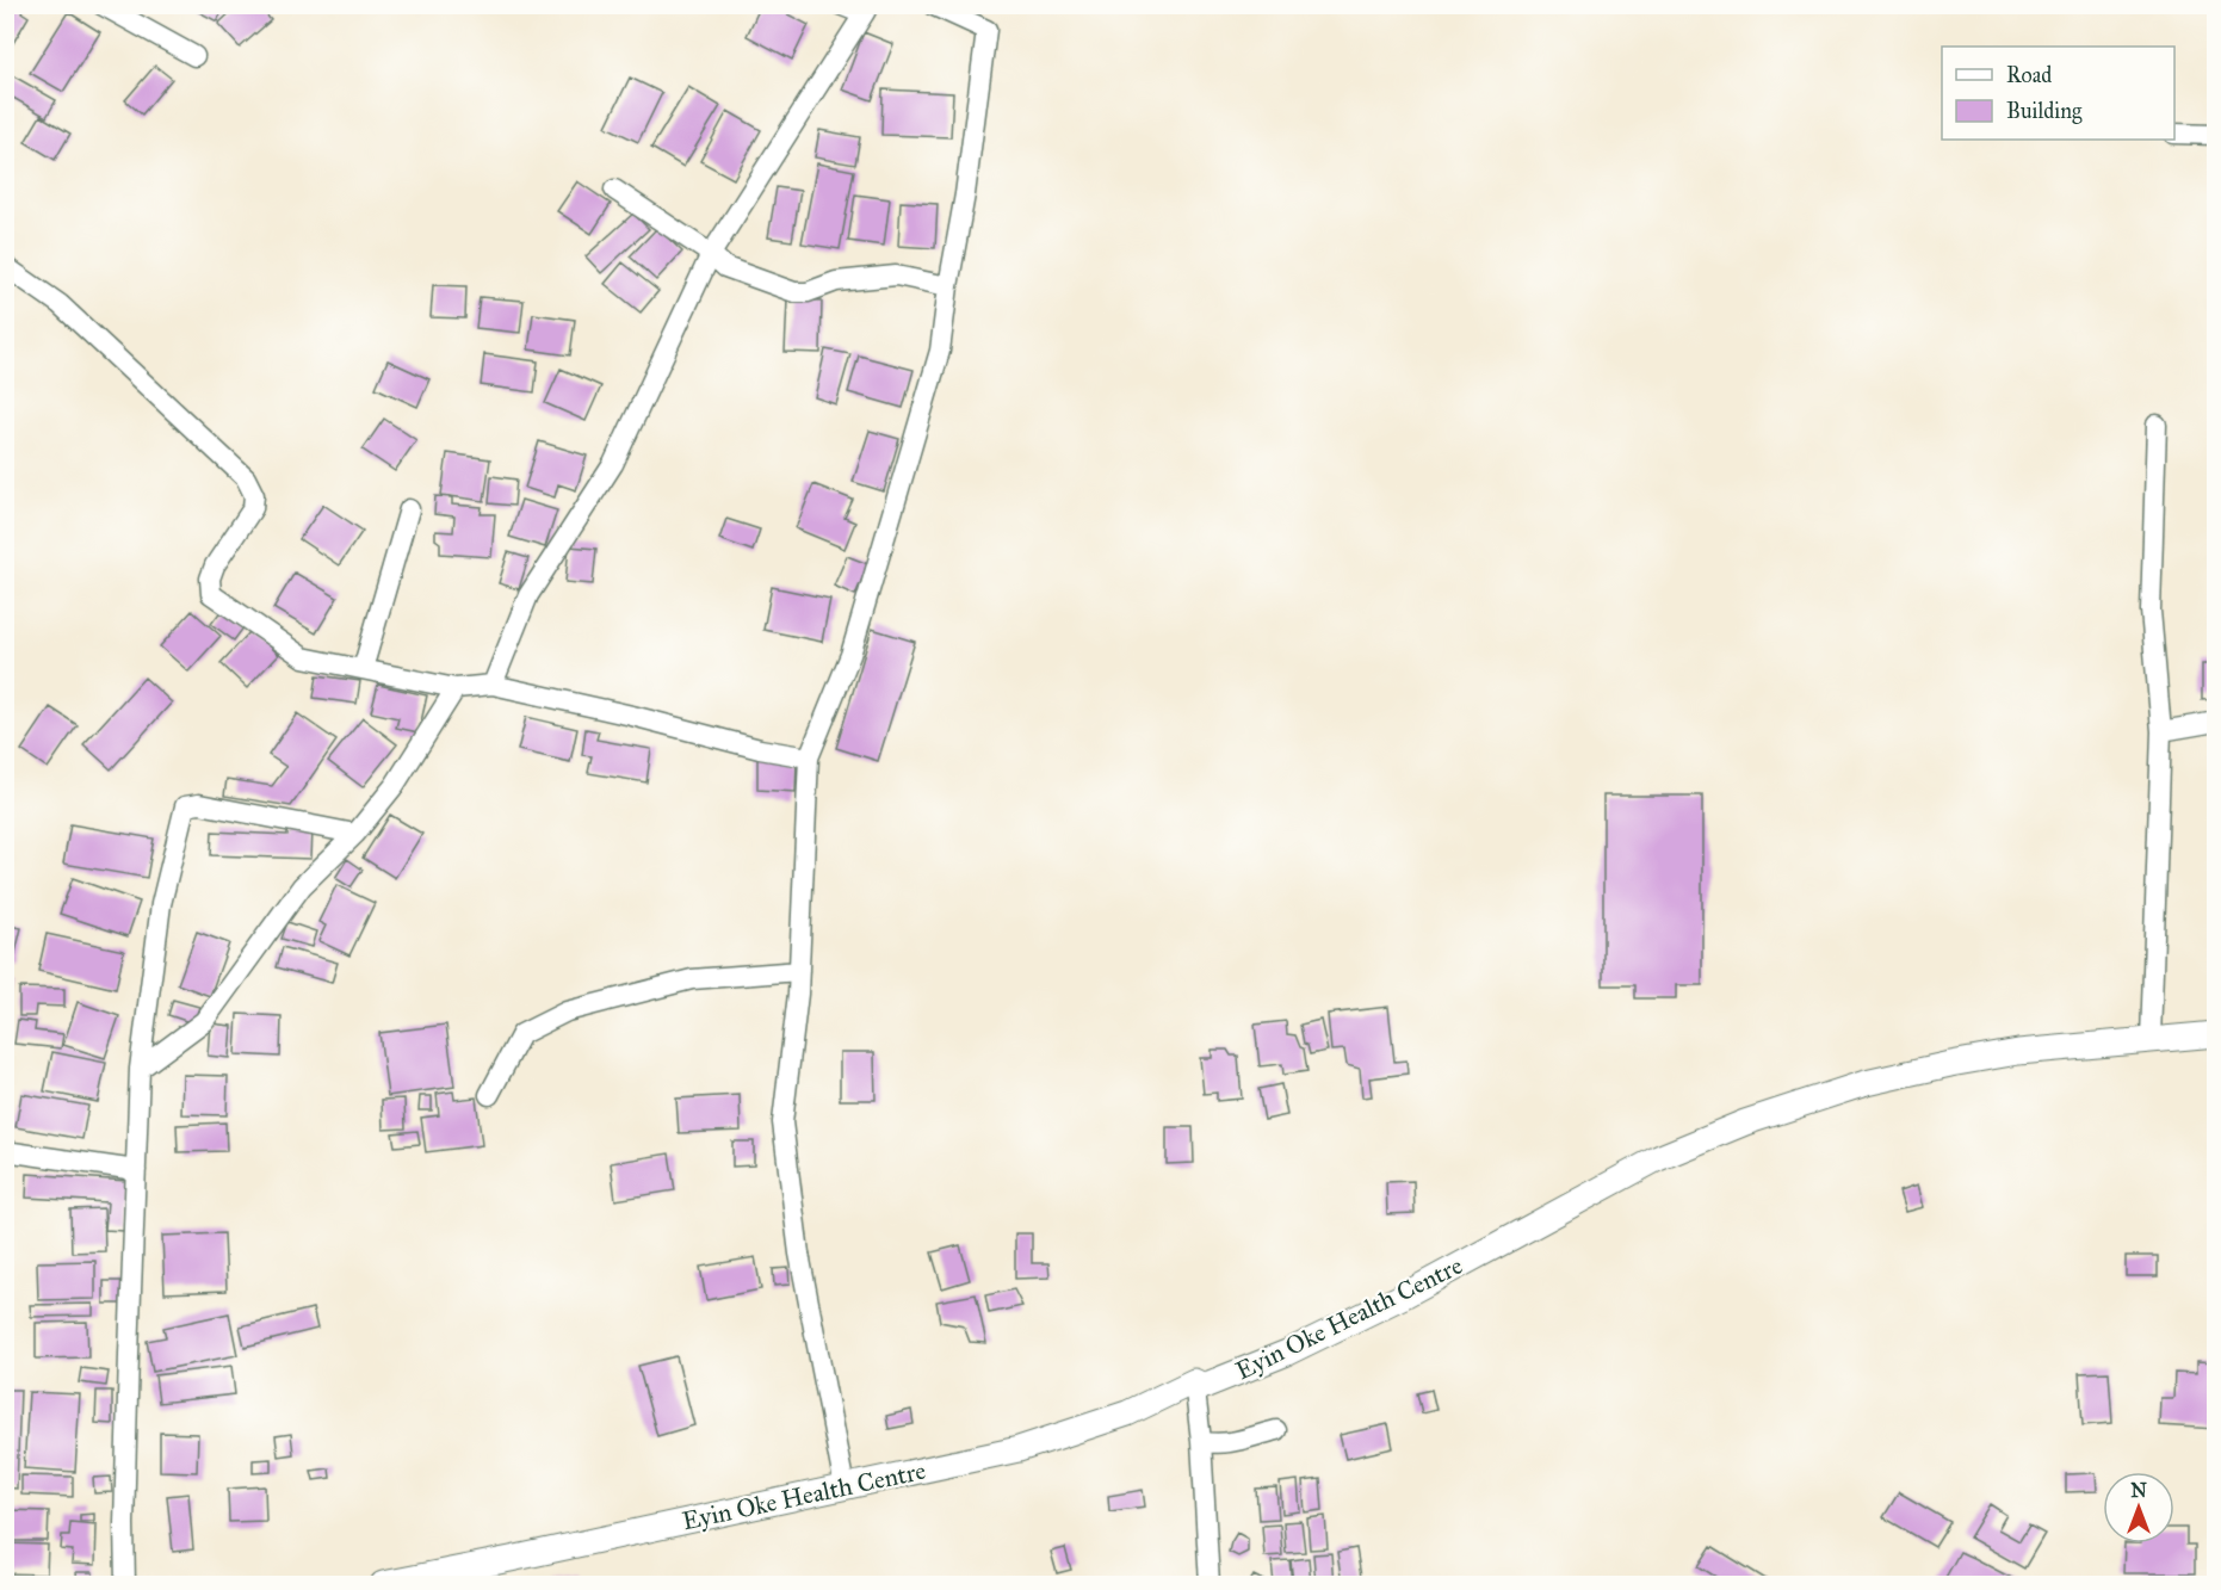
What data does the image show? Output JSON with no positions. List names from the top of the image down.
{
  "streets": {
    "main road": ["Eyin Oke Health Centre"]
  },
  "legend": ["Road", "Building"],
  "north": "top"
}
